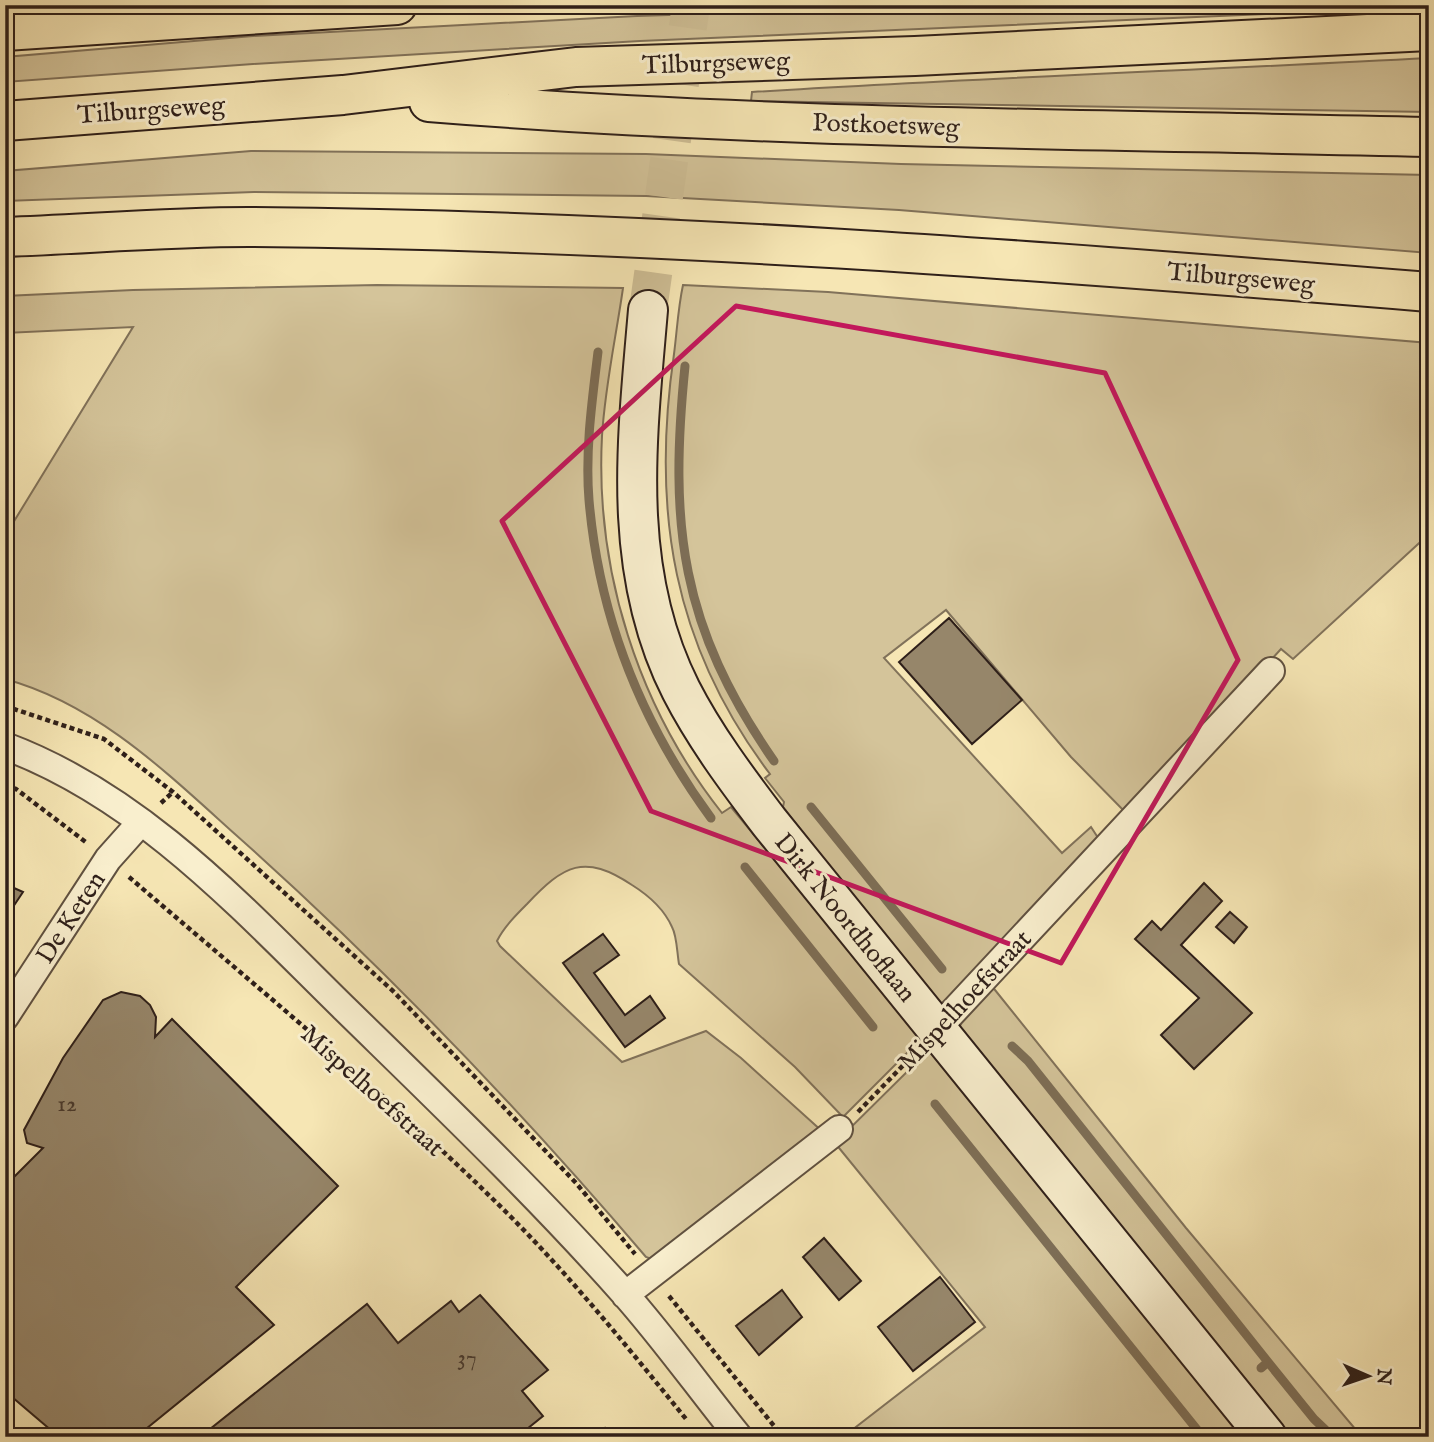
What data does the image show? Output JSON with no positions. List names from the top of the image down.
{
  "streets": {
    "highway": ["Tilburgseweg", "Postkoetsweg"],
    "street": ["De Keten", "Dirk Noordhoflaan", "Mispelhoefstraat"]
  },
  "crossings": [
    ["Tilburgseweg", "Postkoetsweg"],
    ["De Keten", "Mispelhoefstraat"],
    ["Dirk Noordhoflaan", "Mispelhoefstraat"]
  ],
  "house_numbers": ["12", "37"],
  "north": "right"
}
